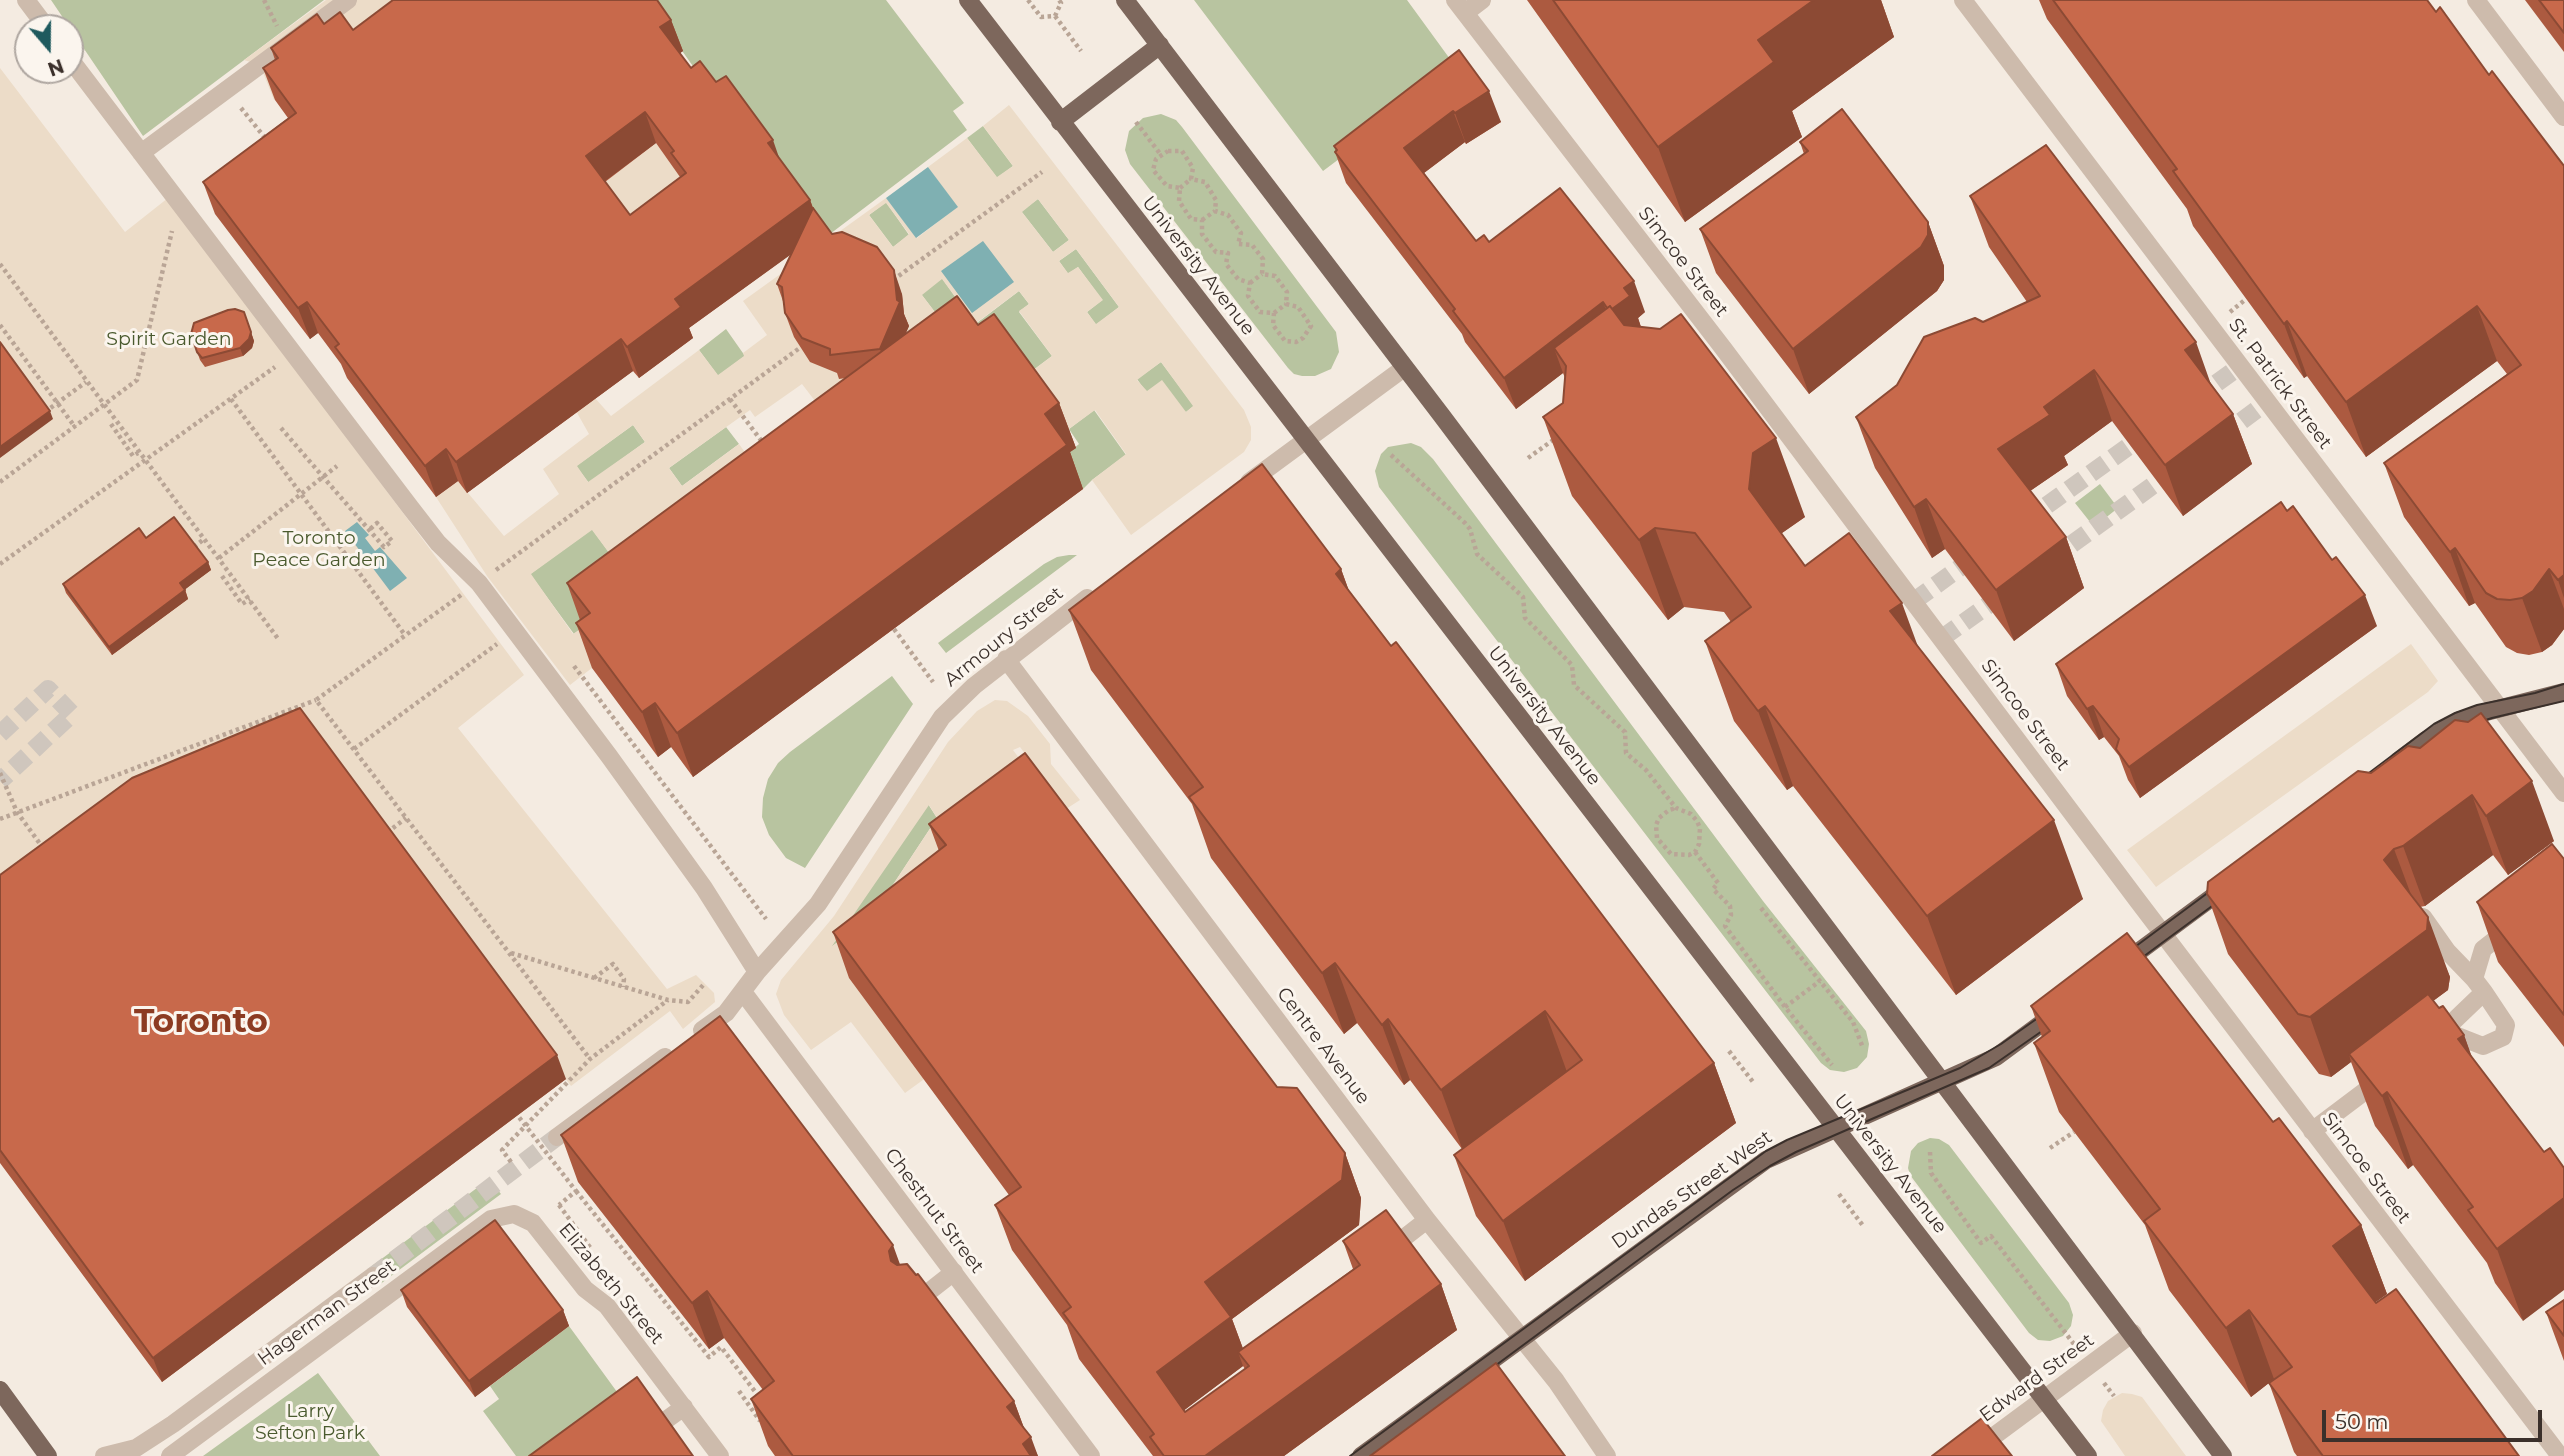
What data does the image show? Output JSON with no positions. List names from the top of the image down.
{
  "streets": {
    "main road": ["University Avenue", "Dundas Street West"],
    "street": [
      "Simcoe Street",
      "St. Patrick Street",
      "Armoury Street",
      "Centre Avenue",
      "Chestnut Street",
      "Elizabeth Street",
      "Hagerman Street",
      "Edward Street"
    ]
  },
  "crossings": [
    ["University Avenue", "Dundas Street West"],
    ["University Avenue", "Edward Street"],
    ["Armoury Street", "Centre Avenue"],
    ["Armoury Street", "Chestnut Street"],
    ["Centre Avenue", "Dundas Street West"],
    ["Elizabeth Street", "Hagerman Street"]
  ],
  "districts": ["Toronto"],
  "parks": ["Spirit Garden", "Toronto Peace Garden", "Larry Sefton Park"],
  "scale_bar": "50 m",
  "north": "bottom"
}
